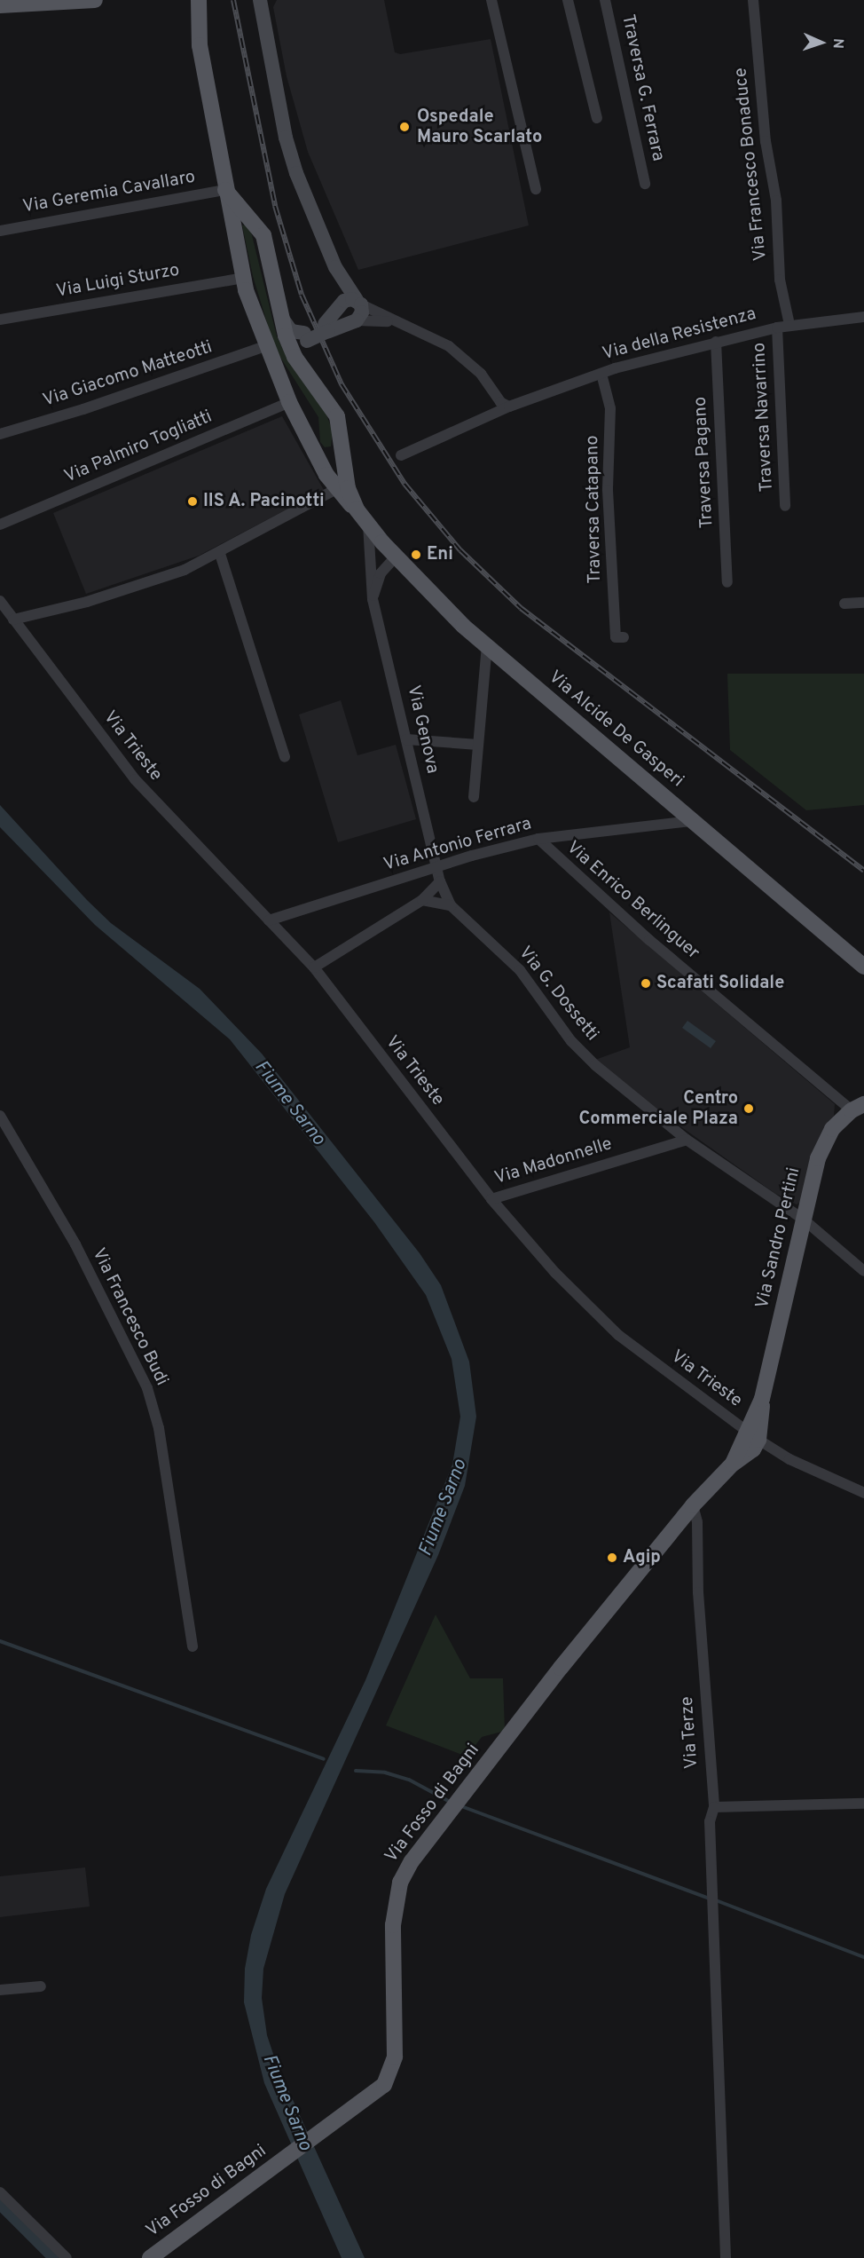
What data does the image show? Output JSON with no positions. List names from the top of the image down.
{
  "streets": {
    "main road": ["Via Alcide De Gasperi", "Via Sandro Pertini", "Via Fosso di Bagni"],
    "street": [
      "Traversa G. Ferrara",
      "Via Francesco Bonaduce",
      "Via Geremia Cavallaro",
      "Via Luigi Sturzo",
      "Via della Resistenza",
      "Via Giacomo Matteotti",
      "Traversa Navarrino",
      "Via Palmiro Togliatti",
      "Traversa Pagano",
      "Traversa Catapano",
      "Via Genova",
      "Via Trieste",
      "Via Antonio Ferrara",
      "Via Enrico Berlinguer",
      "Via G. Dossetti",
      "Via Madonnelle",
      "Via Francesco Budi",
      "Via Terze"
    ]
  },
  "crossings": [
    ["Via Francesco Bonaduce", "Via della Resistenza"],
    ["Via Geremia Cavallaro", "Via Alcide De Gasperi"],
    ["Via Luigi Sturzo", "Via Alcide De Gasperi"],
    ["Via della Resistenza", "Traversa Navarrino"],
    ["Via della Resistenza", "Traversa Pagano"],
    ["Via della Resistenza", "Traversa Catapano"],
    ["Via Giacomo Matteotti", "Via Alcide De Gasperi"],
    ["Via Palmiro Togliatti", "Via Alcide De Gasperi"],
    ["Via Genova", "Via Alcide De Gasperi"],
    ["Via Genova", "Via Antonio Ferrara"],
    ["Via Genova", "Via G. Dossetti"],
    ["Via Alcide De Gasperi", "Via Antonio Ferrara"],
    ["Via Trieste", "Via Antonio Ferrara"],
    ["Via Trieste", "Via Madonnelle"],
    ["Via Trieste", "Via Sandro Pertini"],
    ["Via Trieste", "Via Fosso di Bagni"],
    ["Via Antonio Ferrara", "Via Enrico Berlinguer"],
    ["Via Antonio Ferrara", "Via G. Dossetti"],
    ["Via Enrico Berlinguer", "Via Sandro Pertini"],
    ["Via G. Dossetti", "Via Madonnelle"],
    ["Via G. Dossetti", "Via Sandro Pertini"],
    ["Via Sandro Pertini", "Via Fosso di Bagni"],
    ["Via Terze", "Via Fosso di Bagni"]
  ],
  "water": ["Fiume Sarno"],
  "places": [
    "Ospedale Mauro Scarlato",
    "IIS A. Pacinotti",
    "Eni",
    "Scafati Solidale",
    "Centro Commerciale Plaza",
    "Agip"
  ],
  "north": "right"
}
